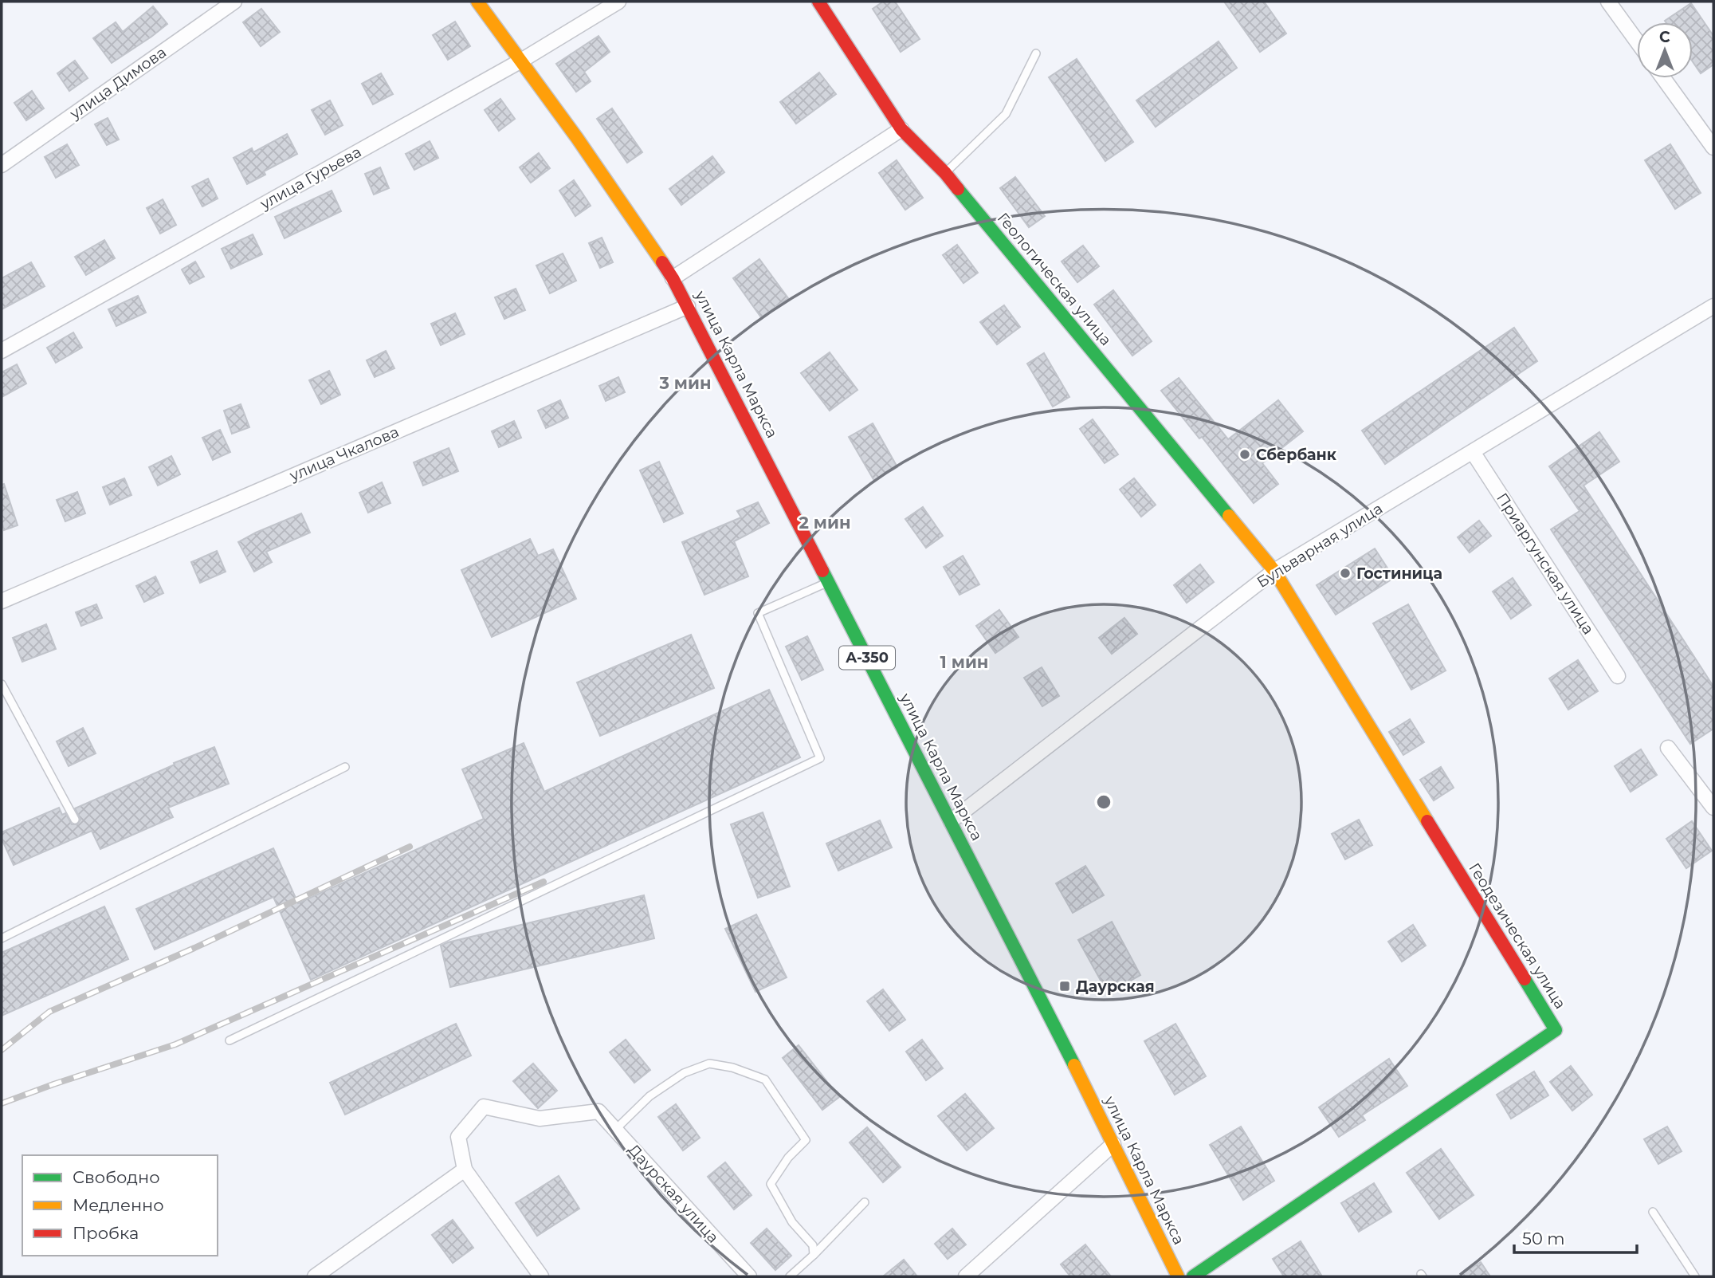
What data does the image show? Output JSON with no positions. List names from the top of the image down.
{
  "streets": {
    "main road": [
      "Геологическая улица",
      "улица Карла Маркса",
      "А-350",
      "Геодезическая улица"
    ],
    "street": [
      "улица Димова",
      "улица Гурьева",
      "улица Чкалова",
      "Бульварная улица",
      "Приаргунская улица",
      "Даурская улица"
    ]
  },
  "crossings": [
    ["улица Гурьева", "улица Карла Маркса"],
    ["Геологическая улица", "Бульварная улица"],
    ["Геологическая улица", "Геодезическая улица"],
    ["улица Карла Маркса", "улица Чкалова"],
    ["улица Карла Маркса", "Бульварная улица"],
    ["Бульварная улица", "Приаргунская улица"],
    ["Бульварная улица", "Геодезическая улица"]
  ],
  "places": {
    "other": ["Сбербанк", "Гостиница"],
    "transit": ["Даурская"]
  },
  "legend": ["Свободно", "Медленно", "Пробка"],
  "scale_bar": "50 m",
  "north": "top",
  "rings": ["3 мин", "2 мин", "1 мин"]
}
